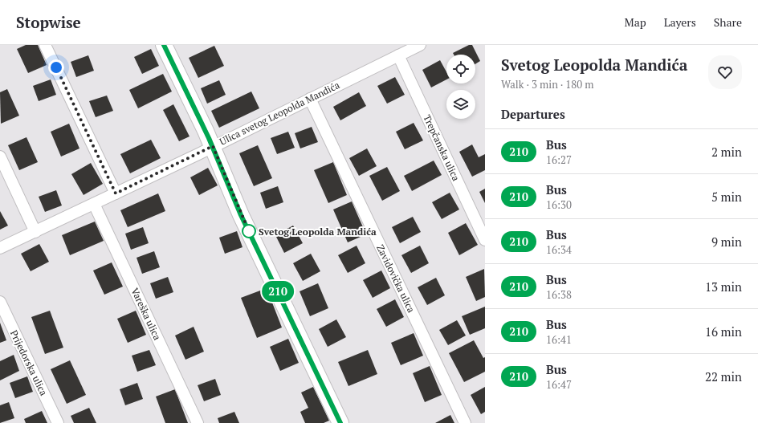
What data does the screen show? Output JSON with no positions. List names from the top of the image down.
{
  "streets": {
    "street": [
      "Ulica svetog Leopolda Mandića",
      "Trepčanska ulica",
      "Zavidovička ulica",
      "Vareška ulica",
      "Prijedorska ulica"
    ]
  },
  "crossings": [
    ["Ulica svetog Leopolda Mandića", "Trepčanska ulica"],
    ["Ulica svetog Leopolda Mandića", "Zavidovička ulica"],
    ["Ulica svetog Leopolda Mandića", "Vareška ulica"]
  ],
  "places": ["Svetog Leopolda Mandića"],
  "lines": ["bus line 210"],
  "page": {
    "header": "Stopwise",
    "nav": ["Map", "Layers", "Share"],
    "on_map": "210",
    "heading": [
      ["Svetog Leopolda Mandića", "Walk · 3 min · 180 m"],
      "Departures"
    ],
    "list": [
      {
        "mark": "210",
        "name": "Bus",
        "note": "16:27",
        "value": "2 min"
      },
      {
        "mark": "210",
        "name": "Bus",
        "note": "16:30",
        "value": "5 min"
      },
      {
        "mark": "210",
        "name": "Bus",
        "note": "16:34",
        "value": "9 min"
      },
      {
        "mark": "210",
        "name": "Bus",
        "note": "16:38",
        "value": "13 min"
      },
      {
        "mark": "210",
        "name": "Bus",
        "note": "16:41",
        "value": "16 min"
      },
      {
        "mark": "210",
        "name": "Bus",
        "note": "16:47",
        "value": "22 min"
      }
    ]
  }
}
